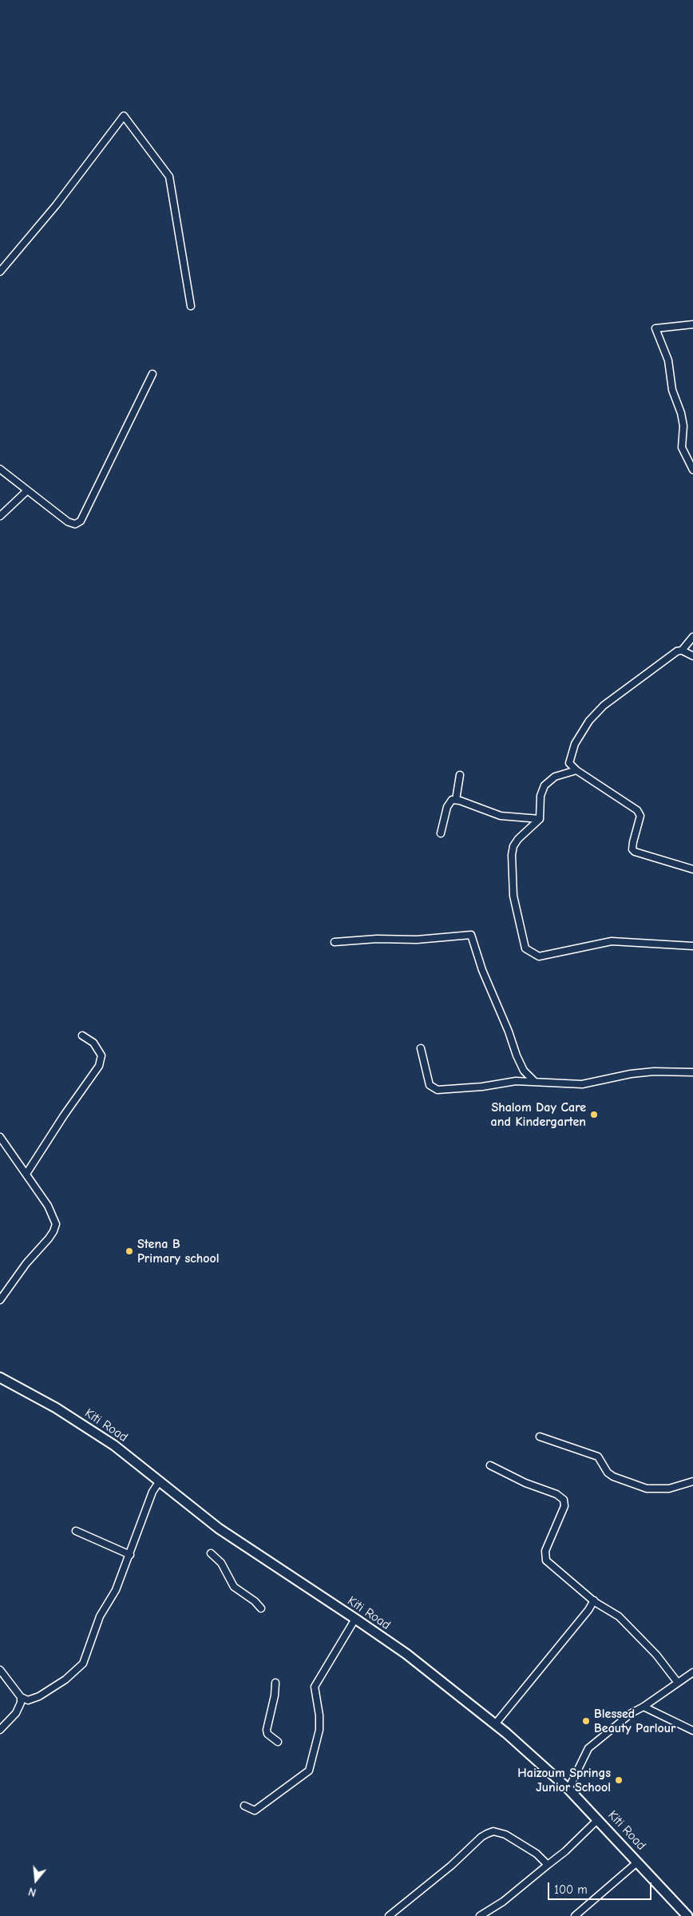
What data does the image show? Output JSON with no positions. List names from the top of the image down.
{
  "streets": {
    "street": ["Kiti Road"]
  },
  "places": [
    "Shalom Day Care and Kindergarten",
    "Stena B Primary school",
    "Blessed Beauty Parlour",
    "Haizoum Springs Junior School"
  ],
  "scale_bar": "100 m",
  "north": "bottom"
}
